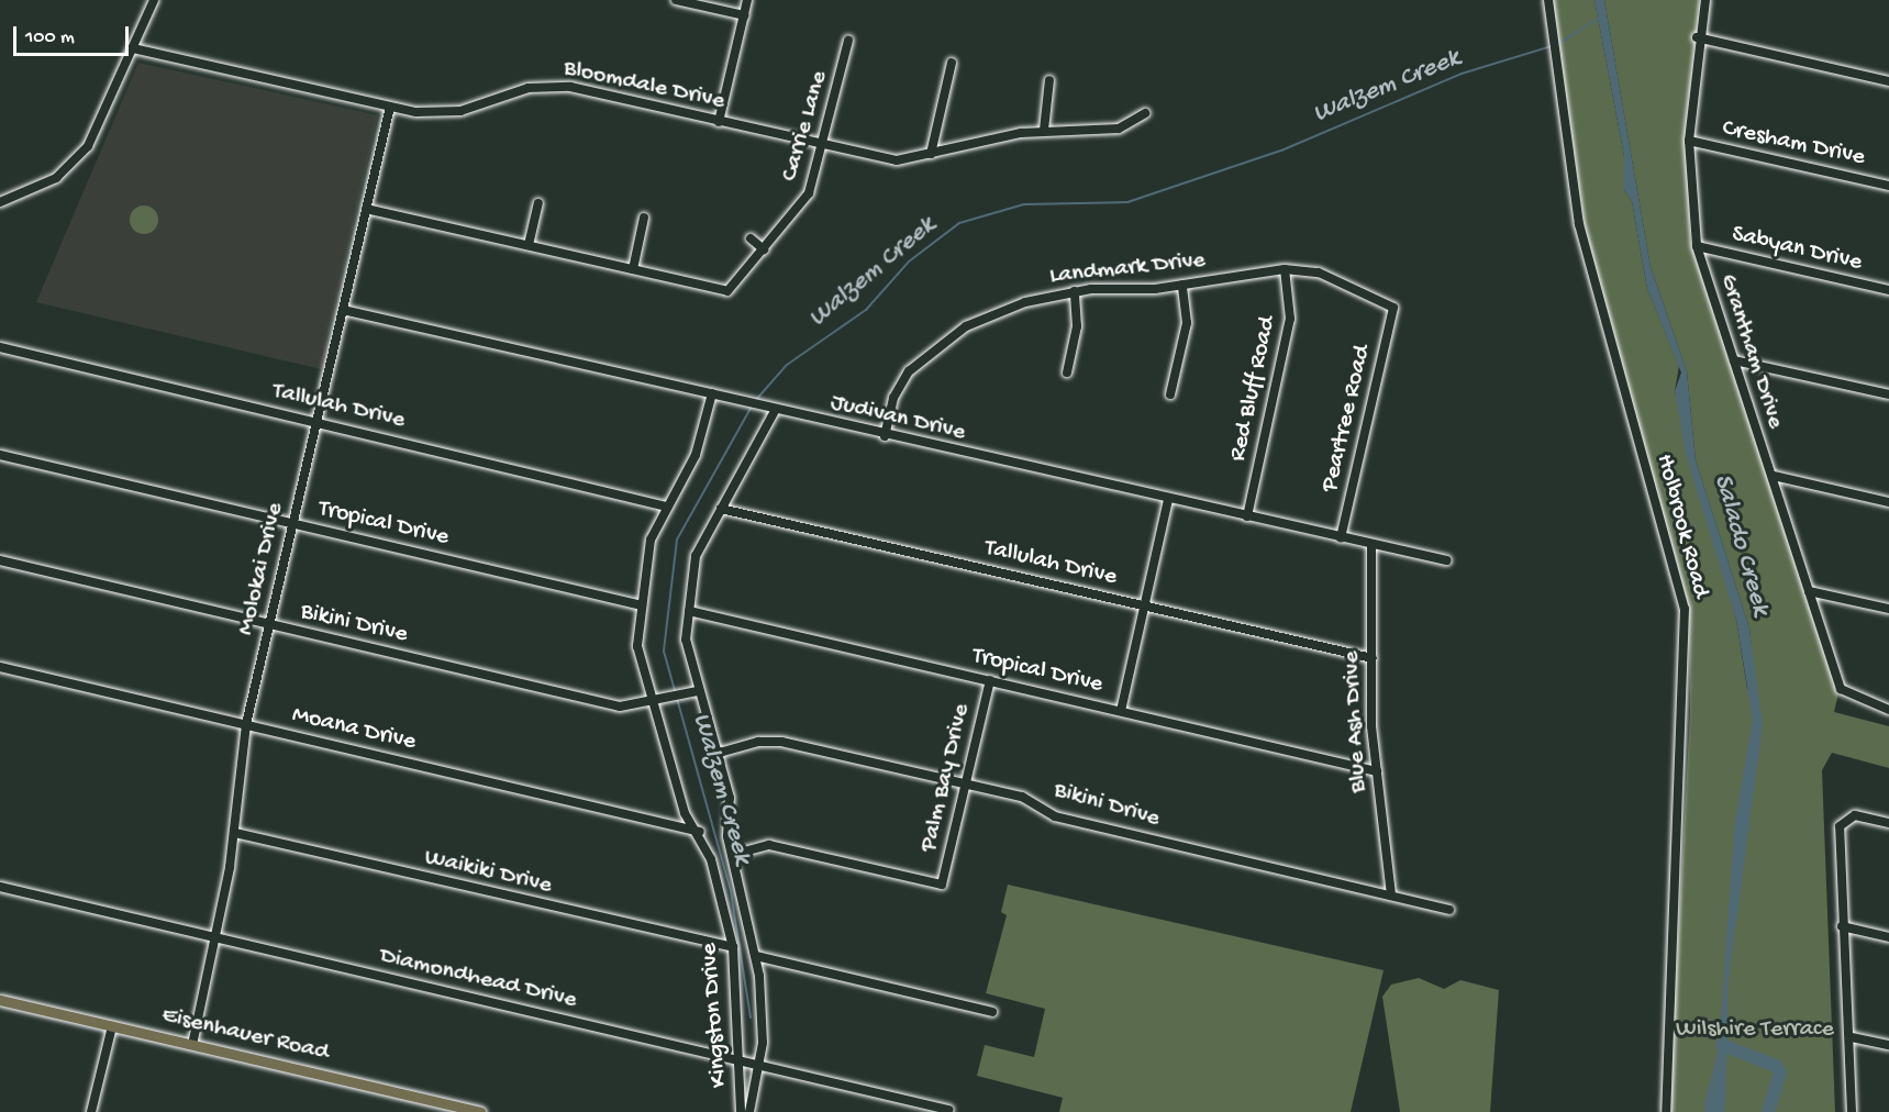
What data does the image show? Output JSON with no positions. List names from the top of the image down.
{
  "streets": {
    "main road": ["Eisenhauer Road"],
    "street": [
      "Bloomdale Drive",
      "Carrie Lane",
      "Cresham Drive",
      "Sabyan Drive",
      "Landmark Drive",
      "Grantham Drive",
      "Red Bluff Road",
      "Tallulah Drive",
      "Judivan Drive",
      "Peartree Road",
      "Tropical Drive",
      "Holbrook Road",
      "Molokai Drive",
      "Bikini Drive",
      "Blue Ash Drive",
      "Moana Drive",
      "Palm Bay Drive",
      "Waikiki Drive",
      "Diamondhead Drive",
      "Kingston Drive"
    ]
  },
  "crossings": [
    ["Bloomdale Drive", "Carrie Lane"],
    ["Bloomdale Drive", "Molokai Drive"],
    ["Cresham Drive", "Grantham Drive"],
    ["Sabyan Drive", "Grantham Drive"],
    ["Landmark Drive", "Red Bluff Road"],
    ["Landmark Drive", "Judivan Drive"],
    ["Landmark Drive", "Peartree Road"],
    ["Red Bluff Road", "Judivan Drive"],
    ["Tallulah Drive", "Molokai Drive"],
    ["Tallulah Drive", "Blue Ash Drive"],
    ["Tallulah Drive", "Kingston Drive"],
    ["Judivan Drive", "Peartree Road"],
    ["Judivan Drive", "Molokai Drive"],
    ["Judivan Drive", "Blue Ash Drive"],
    ["Judivan Drive", "Kingston Drive"],
    ["Tropical Drive", "Molokai Drive"],
    ["Tropical Drive", "Blue Ash Drive"],
    ["Tropical Drive", "Palm Bay Drive"],
    ["Tropical Drive", "Kingston Drive"],
    ["Molokai Drive", "Bikini Drive"],
    ["Molokai Drive", "Moana Drive"],
    ["Molokai Drive", "Waikiki Drive"],
    ["Molokai Drive", "Diamondhead Drive"],
    ["Molokai Drive", "Eisenhauer Road"],
    ["Bikini Drive", "Blue Ash Drive"],
    ["Bikini Drive", "Palm Bay Drive"],
    ["Bikini Drive", "Kingston Drive"],
    ["Moana Drive", "Kingston Drive"],
    ["Palm Bay Drive", "Kingston Drive"],
    ["Waikiki Drive", "Kingston Drive"],
    ["Diamondhead Drive", "Kingston Drive"]
  ],
  "water": ["Walzem Creek", "Salado Creek"],
  "parks": ["Wilshire Terrace"],
  "scale_bar": "100 m"
}
